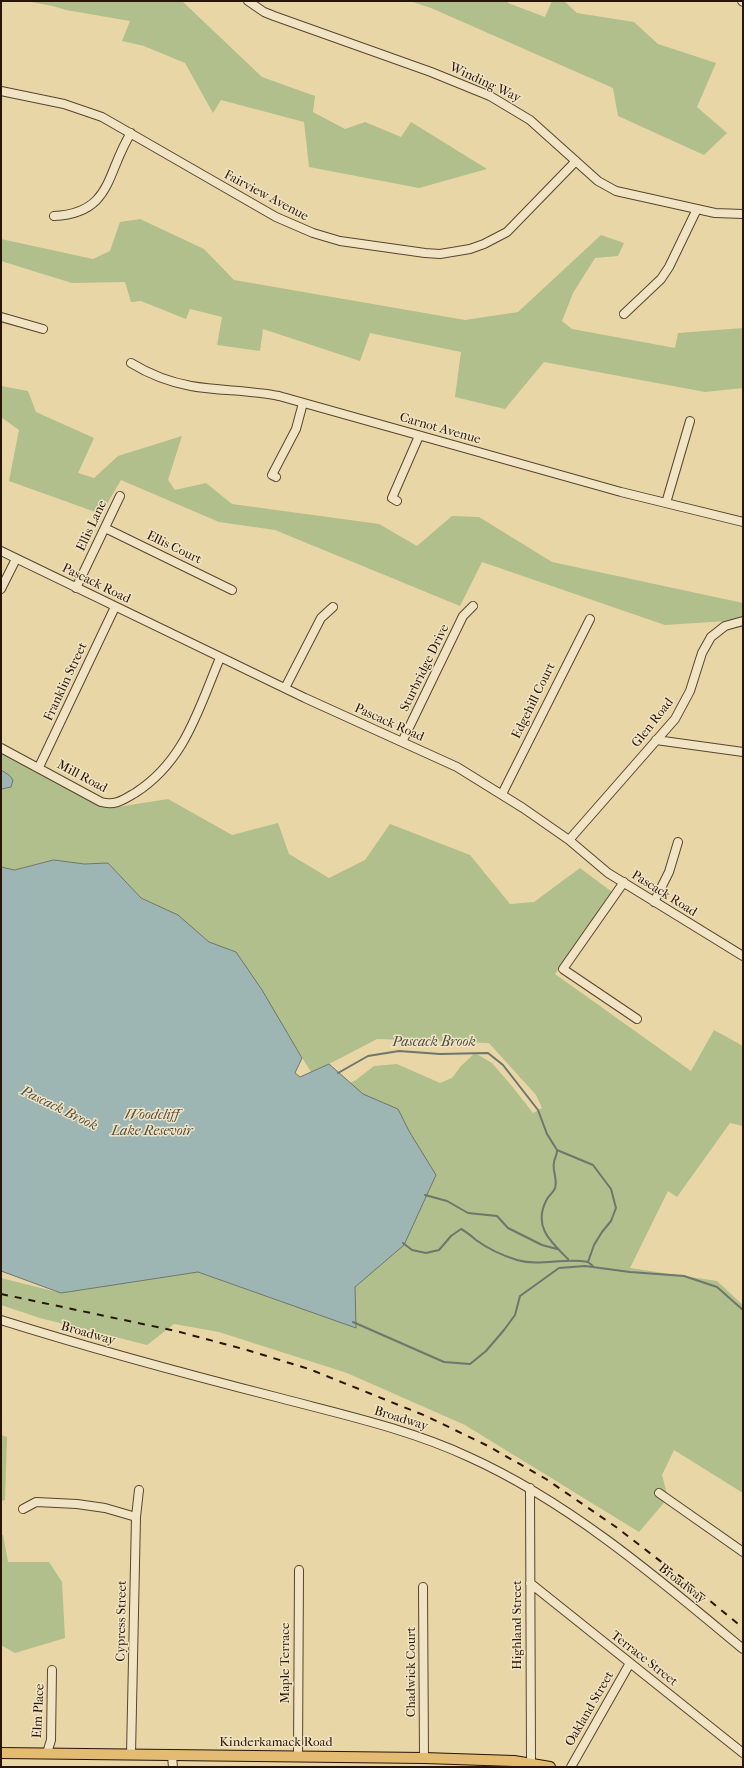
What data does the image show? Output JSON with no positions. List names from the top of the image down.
{
  "streets": {
    "main road": ["Kinderkamack Road"],
    "street": [
      "Winding Way",
      "Fairview Avenue",
      "Carnot Avenue",
      "Ellis Lane",
      "Ellis Court",
      "Pascack Road",
      "Sturbridge Drive",
      "Franklin Street",
      "Edgehill Court",
      "Glen Road",
      "Mill Road",
      "Broadway",
      "Cypress Street",
      "Highland Street",
      "Terrace Street",
      "Maple Terrace",
      "Chadwick Court",
      "Oakland Street",
      "Elm Place"
    ]
  },
  "crossings": [
    ["Winding Way", "Fairview Avenue"],
    ["Ellis Lane", "Ellis Court"],
    ["Ellis Lane", "Pascack Road"],
    ["Pascack Road", "Sturbridge Drive"],
    ["Pascack Road", "Franklin Street"],
    ["Pascack Road", "Edgehill Court"],
    ["Pascack Road", "Glen Road"],
    ["Pascack Road", "Mill Road"],
    ["Franklin Street", "Mill Road"],
    ["Broadway", "Highland Street"],
    ["Cypress Street", "Kinderkamack Road"],
    ["Highland Street", "Terrace Street"],
    ["Highland Street", "Kinderkamack Road"],
    ["Terrace Street", "Oakland Street"],
    ["Maple Terrace", "Kinderkamack Road"],
    ["Chadwick Court", "Kinderkamack Road"],
    ["Elm Place", "Kinderkamack Road"]
  ],
  "water": ["Pascack Brook", "Woodcliff Lake Resevoir"]
}
